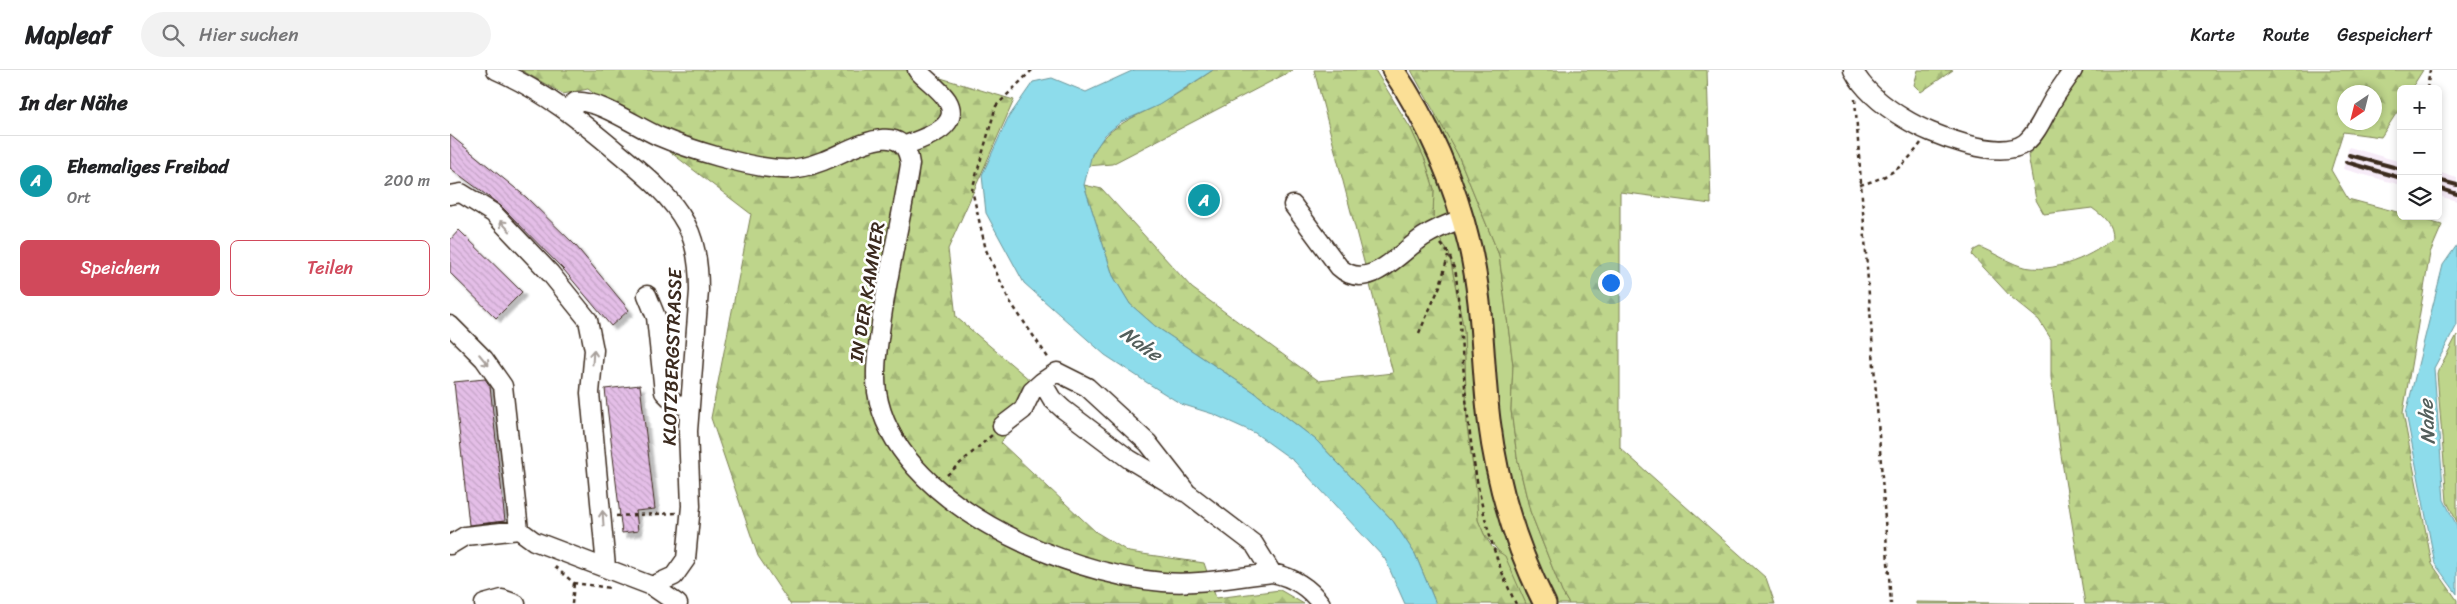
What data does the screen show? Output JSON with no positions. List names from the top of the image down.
{
  "streets": {
    "street": ["IN DER KAMMER", "KLOTZBERGSTRASSE"]
  },
  "water": ["Nahe"],
  "north": "bottom left",
  "page": {
    "header": "Mapleaf",
    "search": "Hier suchen",
    "nav": ["Karte", "Route", "Gespeichert"],
    "heading": "In der Nähe",
    "map_buttons": ["+", "−"],
    "list": [
      {
        "mark": "A",
        "name": "Ehemaliges Freibad",
        "note": "Ort",
        "value": "200 m"
      }
    ],
    "pins": "A",
    "buttons": ["Speichern", "Teilen"]
  }
}
